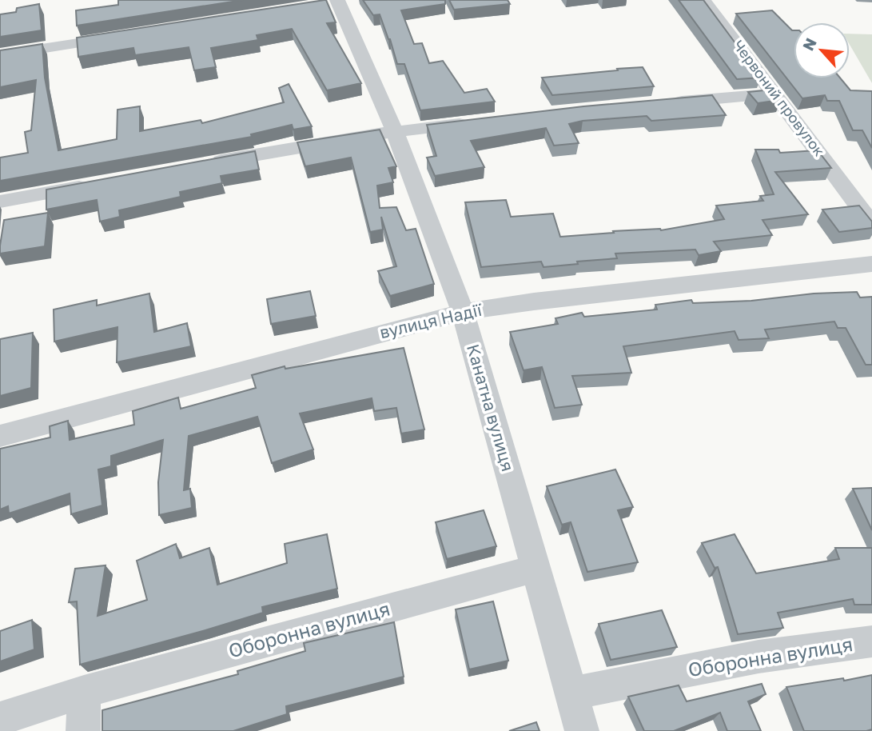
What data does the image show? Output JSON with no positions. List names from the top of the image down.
{
  "streets": {
    "street": [
      "Червоний провулок",
      "вулиця Надії",
      "Канатна вулиця",
      "Оборонна вулиця"
    ]
  },
  "crossings": [
    ["вулиця Надії", "Канатна вулиця"],
    ["Канатна вулиця", "Оборонна вулиця"]
  ],
  "north": "top left"
}
